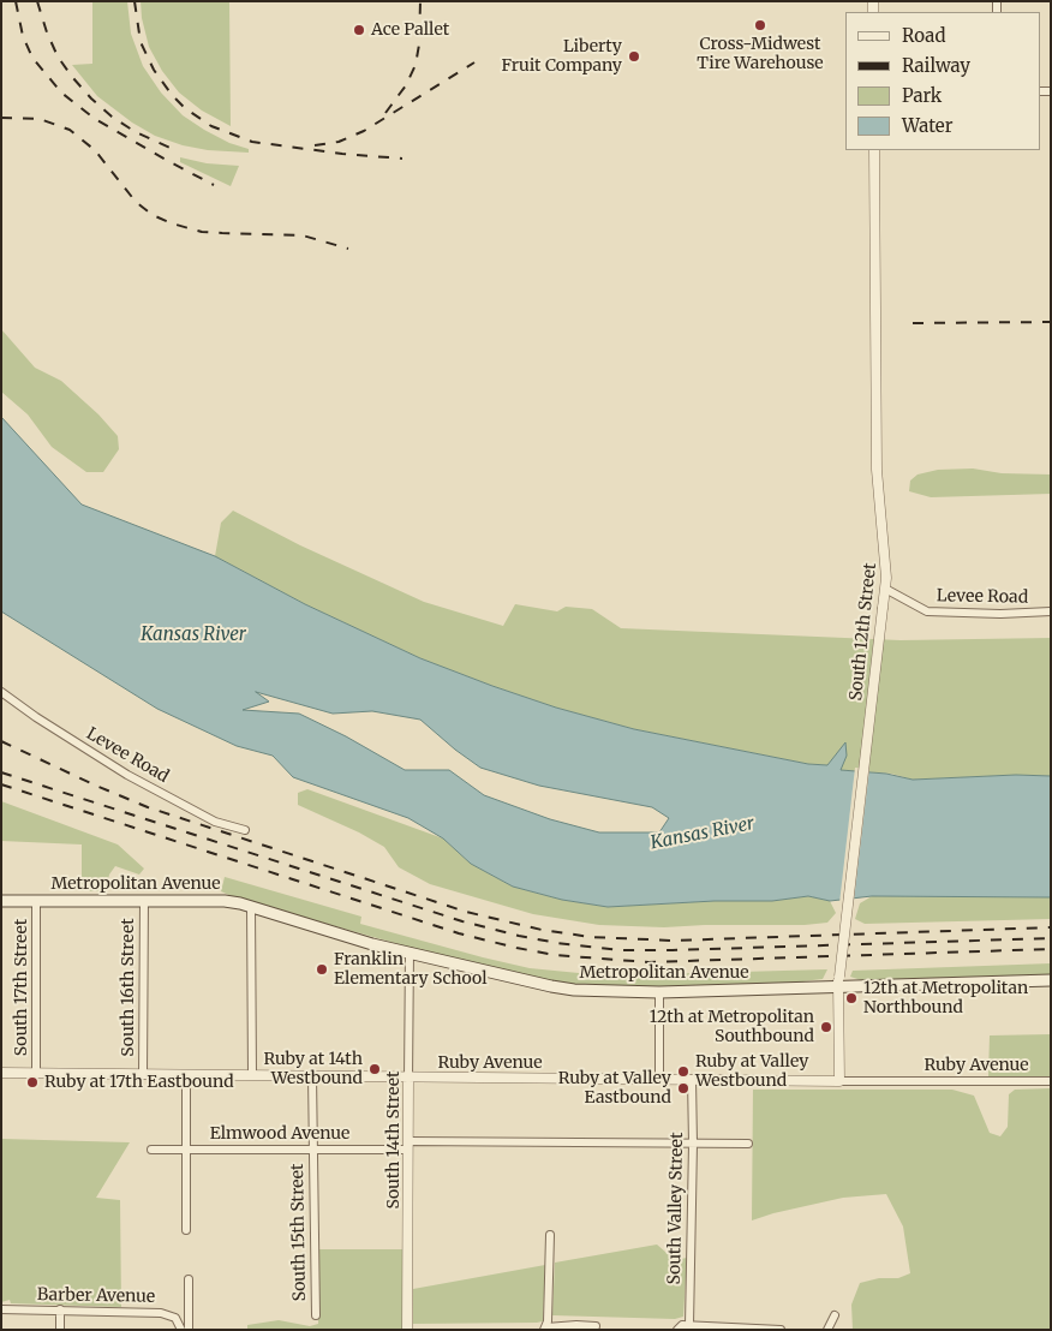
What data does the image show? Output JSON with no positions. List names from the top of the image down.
{
  "streets": {
    "main road": ["Metropolitan Avenue"],
    "street": [
      "Levee Road",
      "South 12th Street",
      "South 17th Street",
      "South 16th Street",
      "Ruby Avenue",
      "Elmwood Avenue",
      "South 14th Street",
      "South Valley Street",
      "South 15th Street",
      "Barber Avenue"
    ]
  },
  "crossings": [
    ["Levee Road", "South 12th Street"],
    ["South 12th Street", "Metropolitan Avenue"],
    ["South 12th Street", "Ruby Avenue"],
    ["Metropolitan Avenue", "South 17th Street"],
    ["Metropolitan Avenue", "South 16th Street"],
    ["Metropolitan Avenue", "South 14th Street"],
    ["South 17th Street", "Ruby Avenue"],
    ["South 16th Street", "Ruby Avenue"],
    ["Ruby Avenue", "South 14th Street"],
    ["Ruby Avenue", "South Valley Street"],
    ["Ruby Avenue", "South 15th Street"],
    ["Elmwood Avenue", "South 14th Street"],
    ["Elmwood Avenue", "South Valley Street"],
    ["Elmwood Avenue", "South 15th Street"]
  ],
  "water": ["Kansas River"],
  "places": [
    "Cross-Midwest Tire Warehouse",
    "Ace Pallet",
    "Liberty Fruit Company",
    "Franklin Elementary School",
    "12th at Metropolitan Northbound",
    "12th at Metropolitan Southbound",
    "Ruby at 14th Westbound",
    "Ruby at Valley Westbound",
    "Ruby at 17th Eastbound",
    "Ruby at Valley Eastbound"
  ],
  "legend": [
    "Road",
    "Railway",
    "Park",
    "Water"
  ]
}
